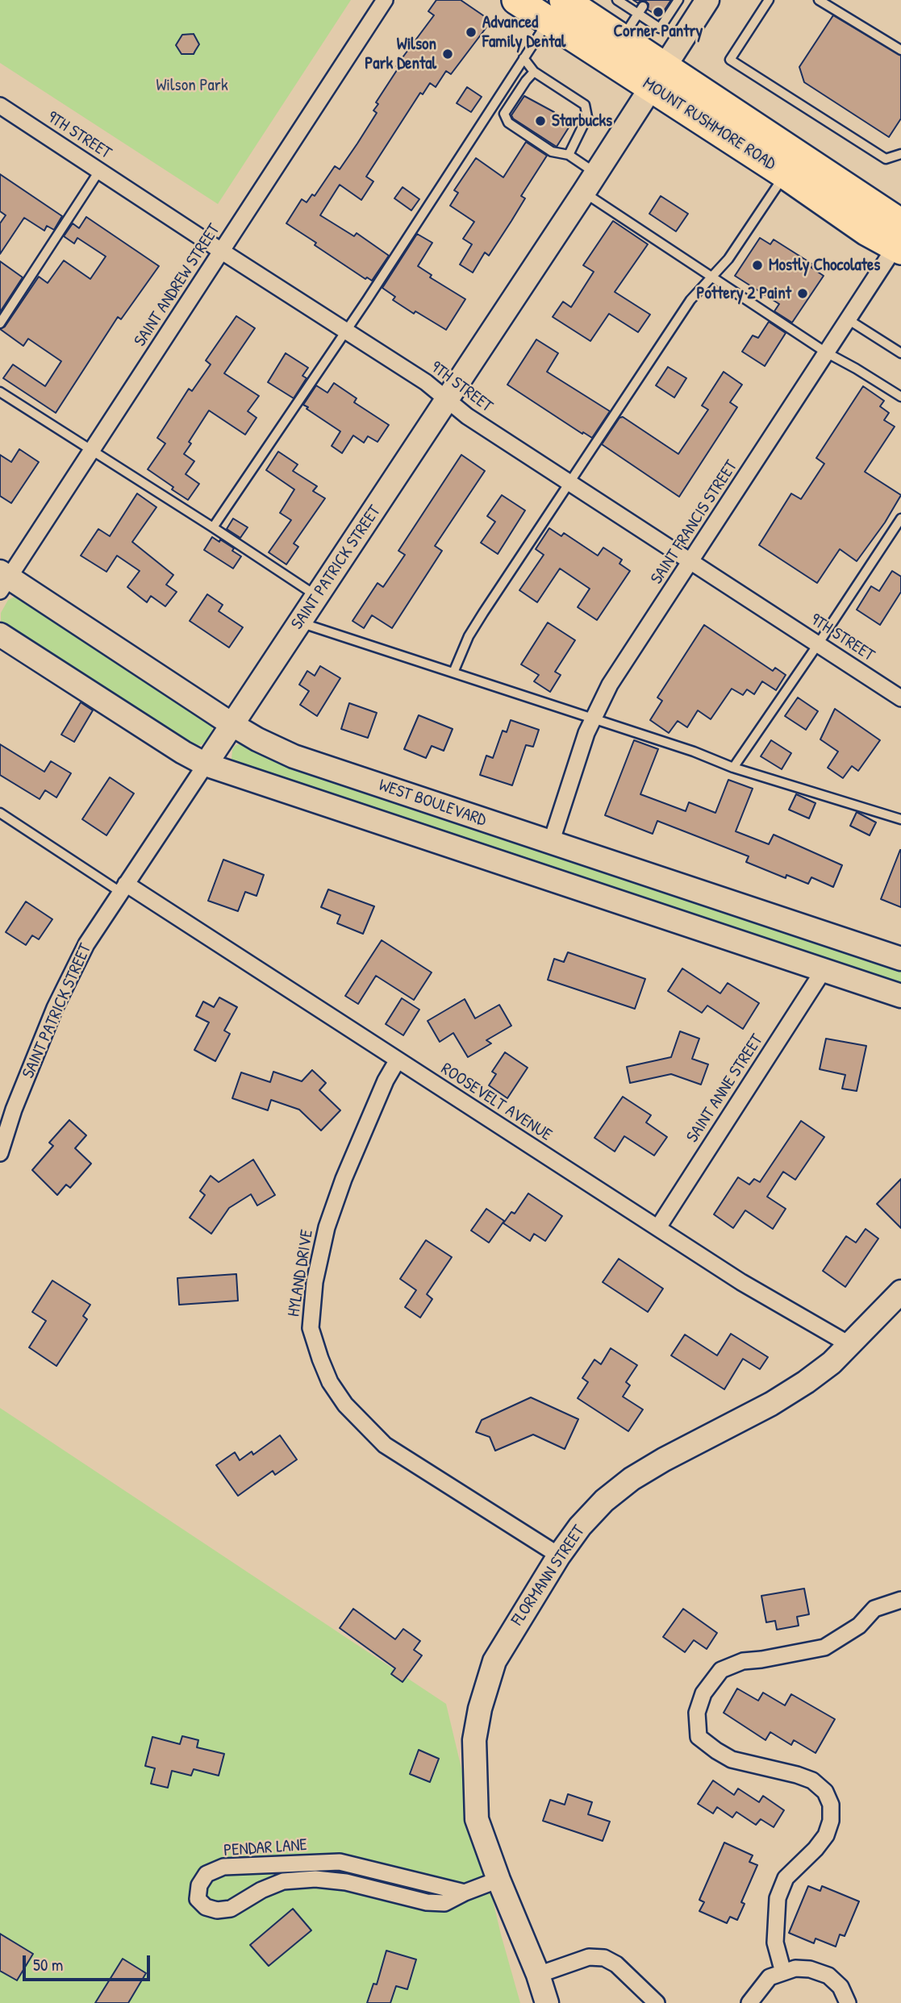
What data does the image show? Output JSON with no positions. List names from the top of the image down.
{
  "streets": {
    "highway": ["MOUNT RUSHMORE ROAD"],
    "street": [
      "9TH STREET",
      "SAINT ANDREW STREET",
      "SAINT FRANCIS STREET",
      "SAINT PATRICK STREET",
      "WEST BOULEVARD",
      "SAINT ANNE STREET",
      "ROOSEVELT AVENUE",
      "HYLAND DRIVE",
      "FLORMANN STREET",
      "PENDAR LANE"
    ]
  },
  "crossings": [
    ["MOUNT RUSHMORE ROAD", "SAINT FRANCIS STREET"],
    ["MOUNT RUSHMORE ROAD", "SAINT PATRICK STREET"],
    ["9TH STREET", "SAINT ANDREW STREET"],
    ["9TH STREET", "SAINT FRANCIS STREET"],
    ["9TH STREET", "SAINT PATRICK STREET"],
    ["SAINT ANDREW STREET", "WEST BOULEVARD"],
    ["SAINT FRANCIS STREET", "WEST BOULEVARD"],
    ["SAINT PATRICK STREET", "WEST BOULEVARD"],
    ["SAINT PATRICK STREET", "ROOSEVELT AVENUE"],
    ["WEST BOULEVARD", "SAINT ANNE STREET"],
    ["SAINT ANNE STREET", "ROOSEVELT AVENUE"],
    ["ROOSEVELT AVENUE", "HYLAND DRIVE"],
    ["ROOSEVELT AVENUE", "FLORMANN STREET"],
    ["HYLAND DRIVE", "FLORMANN STREET"],
    ["FLORMANN STREET", "PENDAR LANE"]
  ],
  "parks": ["Wilson Park"],
  "places": [
    "Corner Pantry",
    "Advanced Family Dental",
    "Wilson Park Dental",
    "Starbucks",
    "Mostly Chocolates",
    "Pottery 2 Paint"
  ],
  "scale_bar": "50 m"
}
